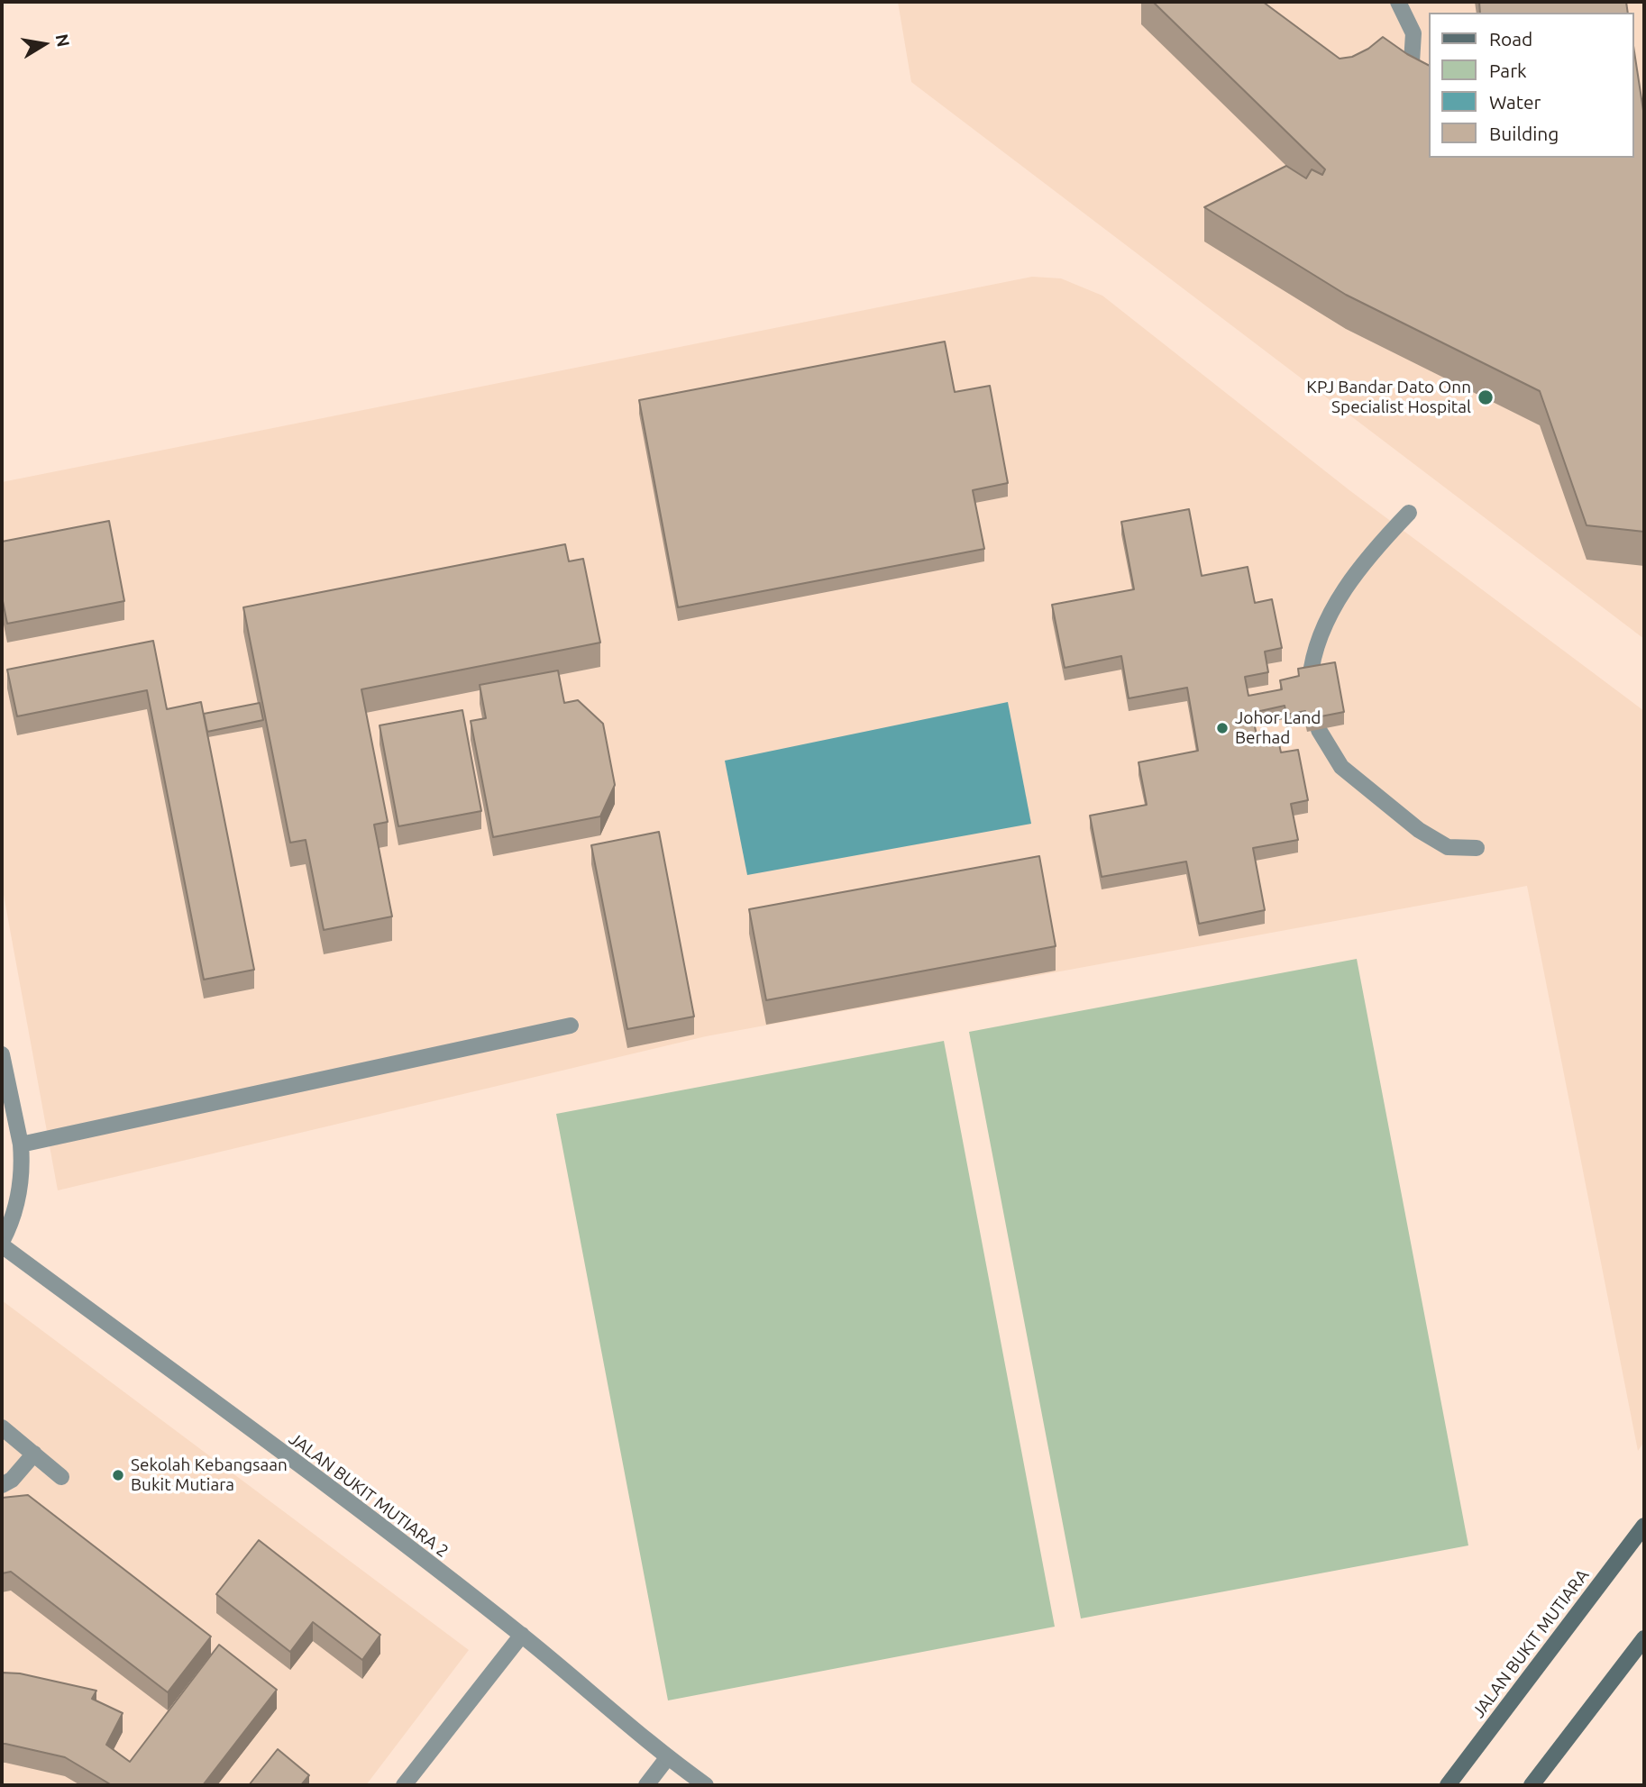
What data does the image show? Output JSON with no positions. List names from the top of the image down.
{
  "streets": {
    "street": ["JALAN BUKIT MUTIARA 2", "JALAN BUKIT MUTIARA"]
  },
  "places": ["KPJ Bandar Dato Onn Specialist Hospital", "Johor Land Berhad", "Sekolah Kebangsaan Bukit Mutiara"],
  "legend": [
    "Road",
    "Park",
    "Water",
    "Building"
  ],
  "north": "right"
}
